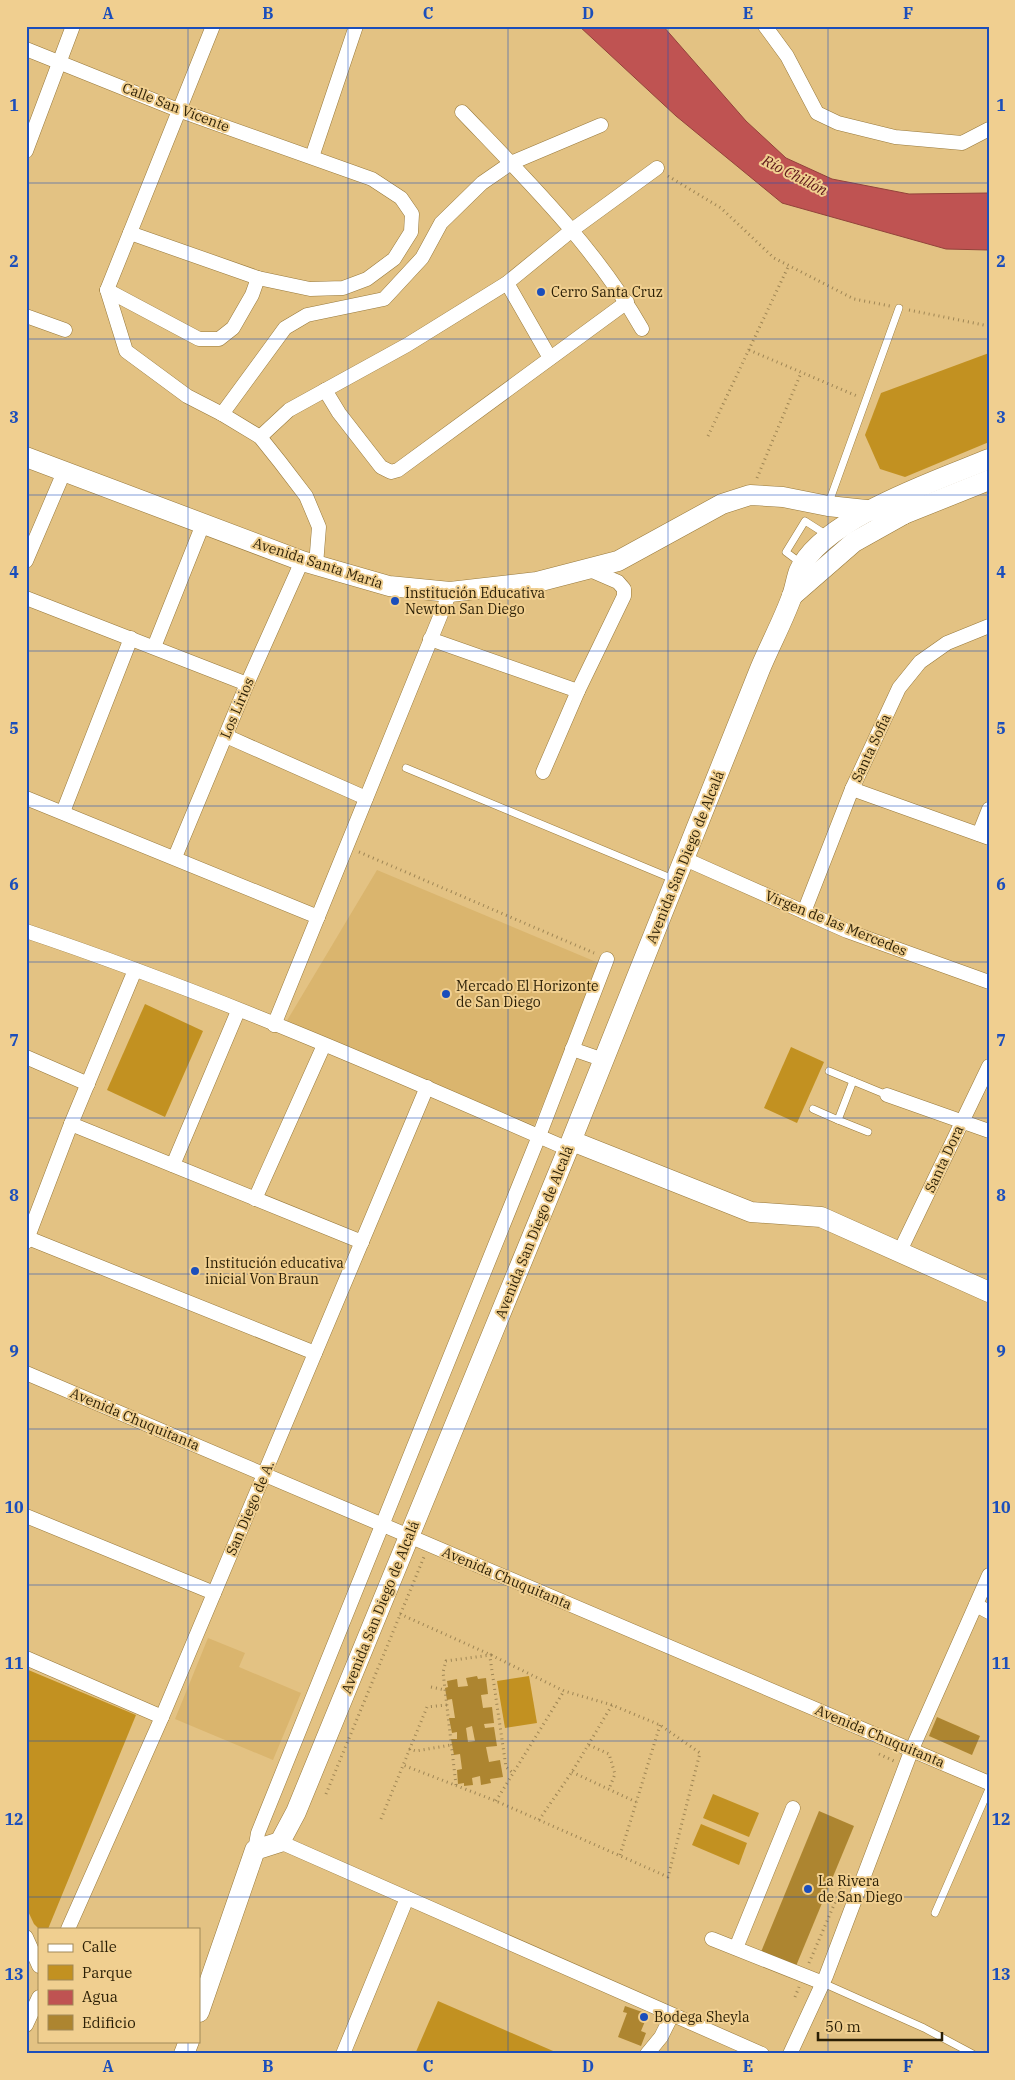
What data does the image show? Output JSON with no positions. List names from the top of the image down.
{
  "streets": {
    "street": [
      "Calle San Vicente",
      "Avenida Santa María",
      "Los Lirios",
      "Santa Sofia",
      "Avenida San Diego de Alcalá",
      "Virgen de las Mercedes",
      "Santa Dora",
      "Avenida Chuquitanta",
      "San Diego de A."
    ]
  },
  "crossings": [
    ["Avenida Santa María", "Los Lirios"],
    ["Avenida Santa María", "Avenida San Diego de Alcalá"],
    ["Santa Sofia", "Virgen de las Mercedes"],
    ["Avenida San Diego de Alcalá", "Virgen de las Mercedes"],
    ["Avenida San Diego de Alcalá", "Avenida Chuquitanta"],
    ["Avenida Chuquitanta", "San Diego de A."]
  ],
  "water": ["Río Chillón"],
  "places": [
    "Cerro Santa Cruz",
    "Institución Educativa Newton San Diego",
    "Mercado El Horizonte de San Diego",
    "Institución educativa inicial Von Braun",
    "La Rivera de San Diego",
    "Bodega Sheyla"
  ],
  "legend": [
    "Calle",
    "Parque",
    "Agua",
    "Edificio"
  ],
  "scale_bar": "50 m",
  "grid": {
    "columns": [
      "A",
      "B",
      "C",
      "D",
      "E",
      "F"
    ],
    "rows": [
      "1",
      "2",
      "3",
      "4",
      "5",
      "6",
      "7",
      "8",
      "9",
      "10",
      "11",
      "12",
      "13"
    ]
  }
}
